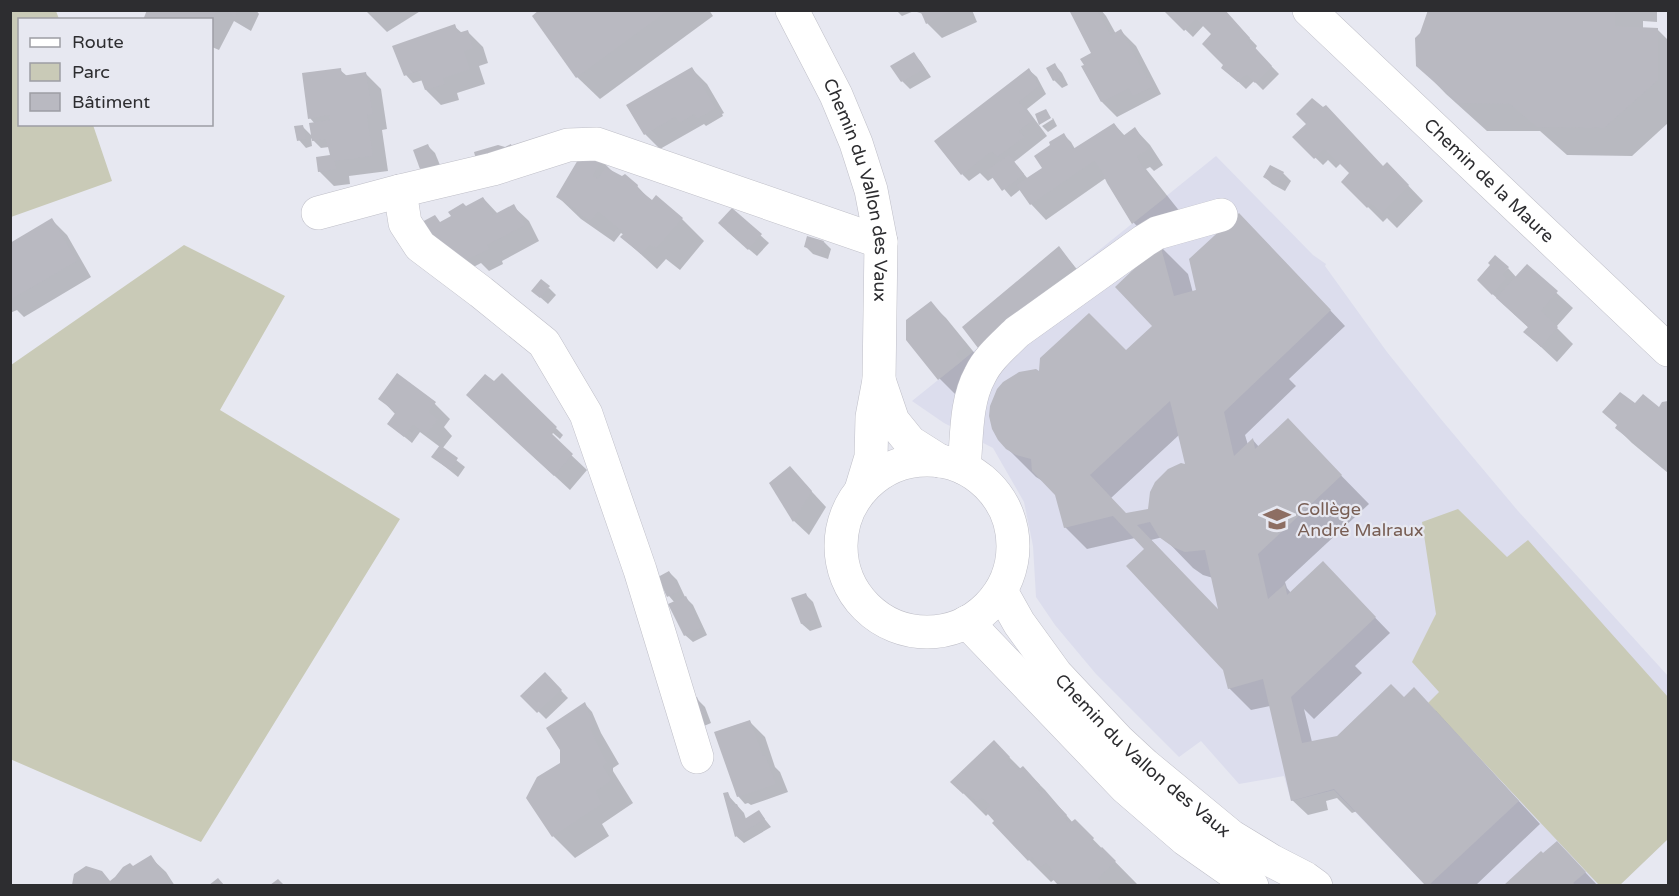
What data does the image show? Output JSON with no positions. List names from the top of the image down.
{
  "streets": {
    "street": ["Chemin de la Maure", "Chemin du Vallon des Vaux"]
  },
  "places": {
    "school or university": ["Collège André Malraux"]
  },
  "legend": ["Route", "Parc", "Bâtiment"]
}
